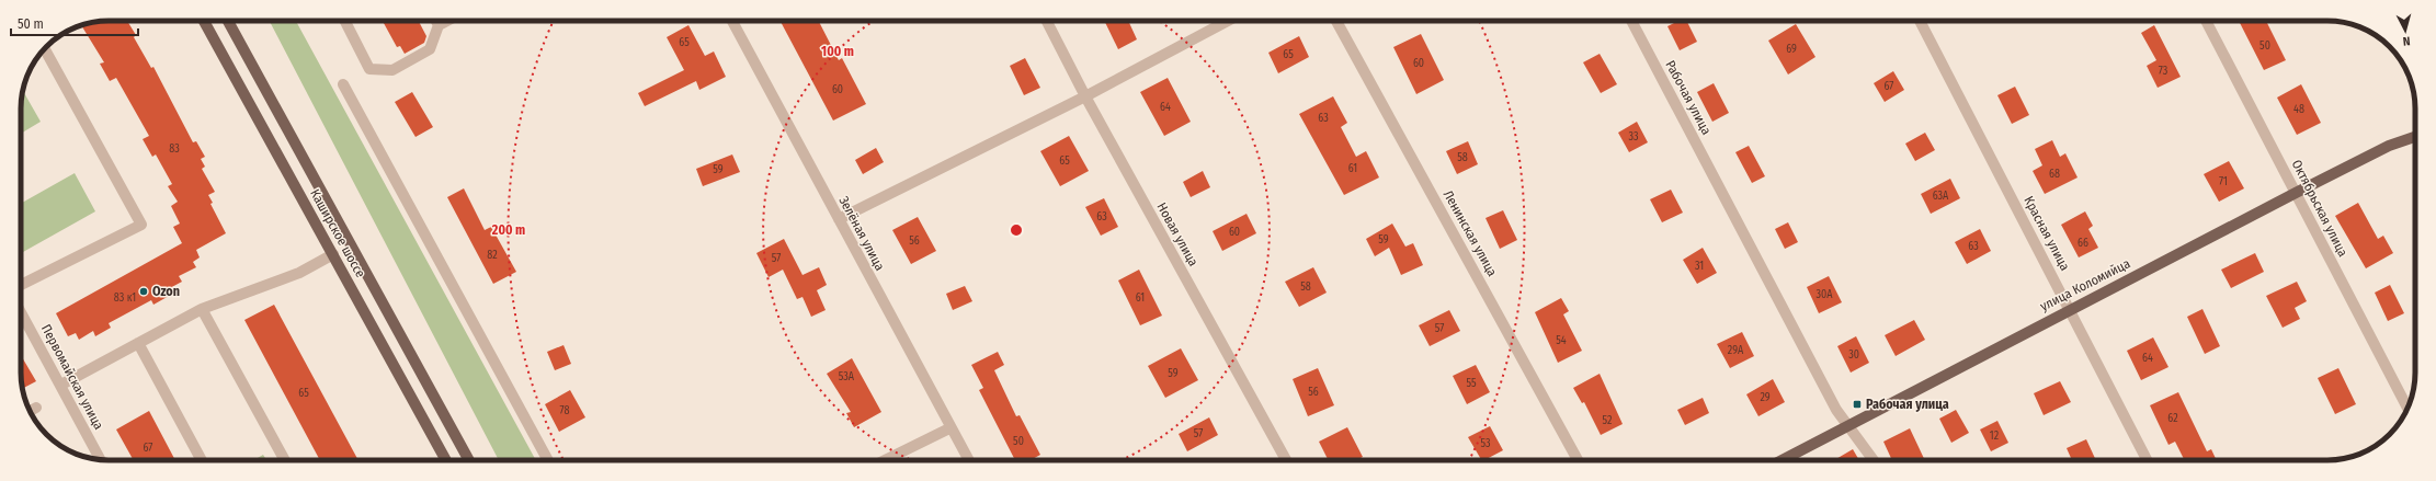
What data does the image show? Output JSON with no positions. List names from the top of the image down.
{
  "streets": {
    "main road": ["Каширское шоссе", "улица Коломийца"],
    "street": [
      "Рабочая улица",
      "Октябрьская улица",
      "Зелёная улица",
      "Ленинская улица",
      "Красная улица",
      "Новая улица",
      "Первомайская улица"
    ]
  },
  "crossings": [
    ["Рабочая улица", "улица Коломийца"],
    ["Октябрьская улица", "улица Коломийца"],
    ["Красная улица", "улица Коломийца"]
  ],
  "places": {
    "other": ["Ozon"],
    "transit": ["Рабочая улица"]
  },
  "house_numbers": [
    "65",
    "50",
    "69",
    "65",
    "60",
    "73",
    "67",
    "60",
    "64",
    "48",
    "63",
    "33",
    "83",
    "58",
    "65",
    "61",
    "59",
    "68",
    "71",
    "63А",
    "63",
    "60",
    "59",
    "56",
    "66",
    "63",
    "82",
    "57",
    "31",
    "58",
    "30А",
    "83 к1",
    "61",
    "57",
    "54",
    "29А",
    "30",
    "64",
    "59",
    "53А",
    "55",
    "56",
    "65",
    "29",
    "78",
    "62",
    "52",
    "57",
    "12",
    "50",
    "53",
    "67"
  ],
  "scale_bar": "50 m",
  "north": "bottom",
  "rings": ["100 m", "200 m"]
}
